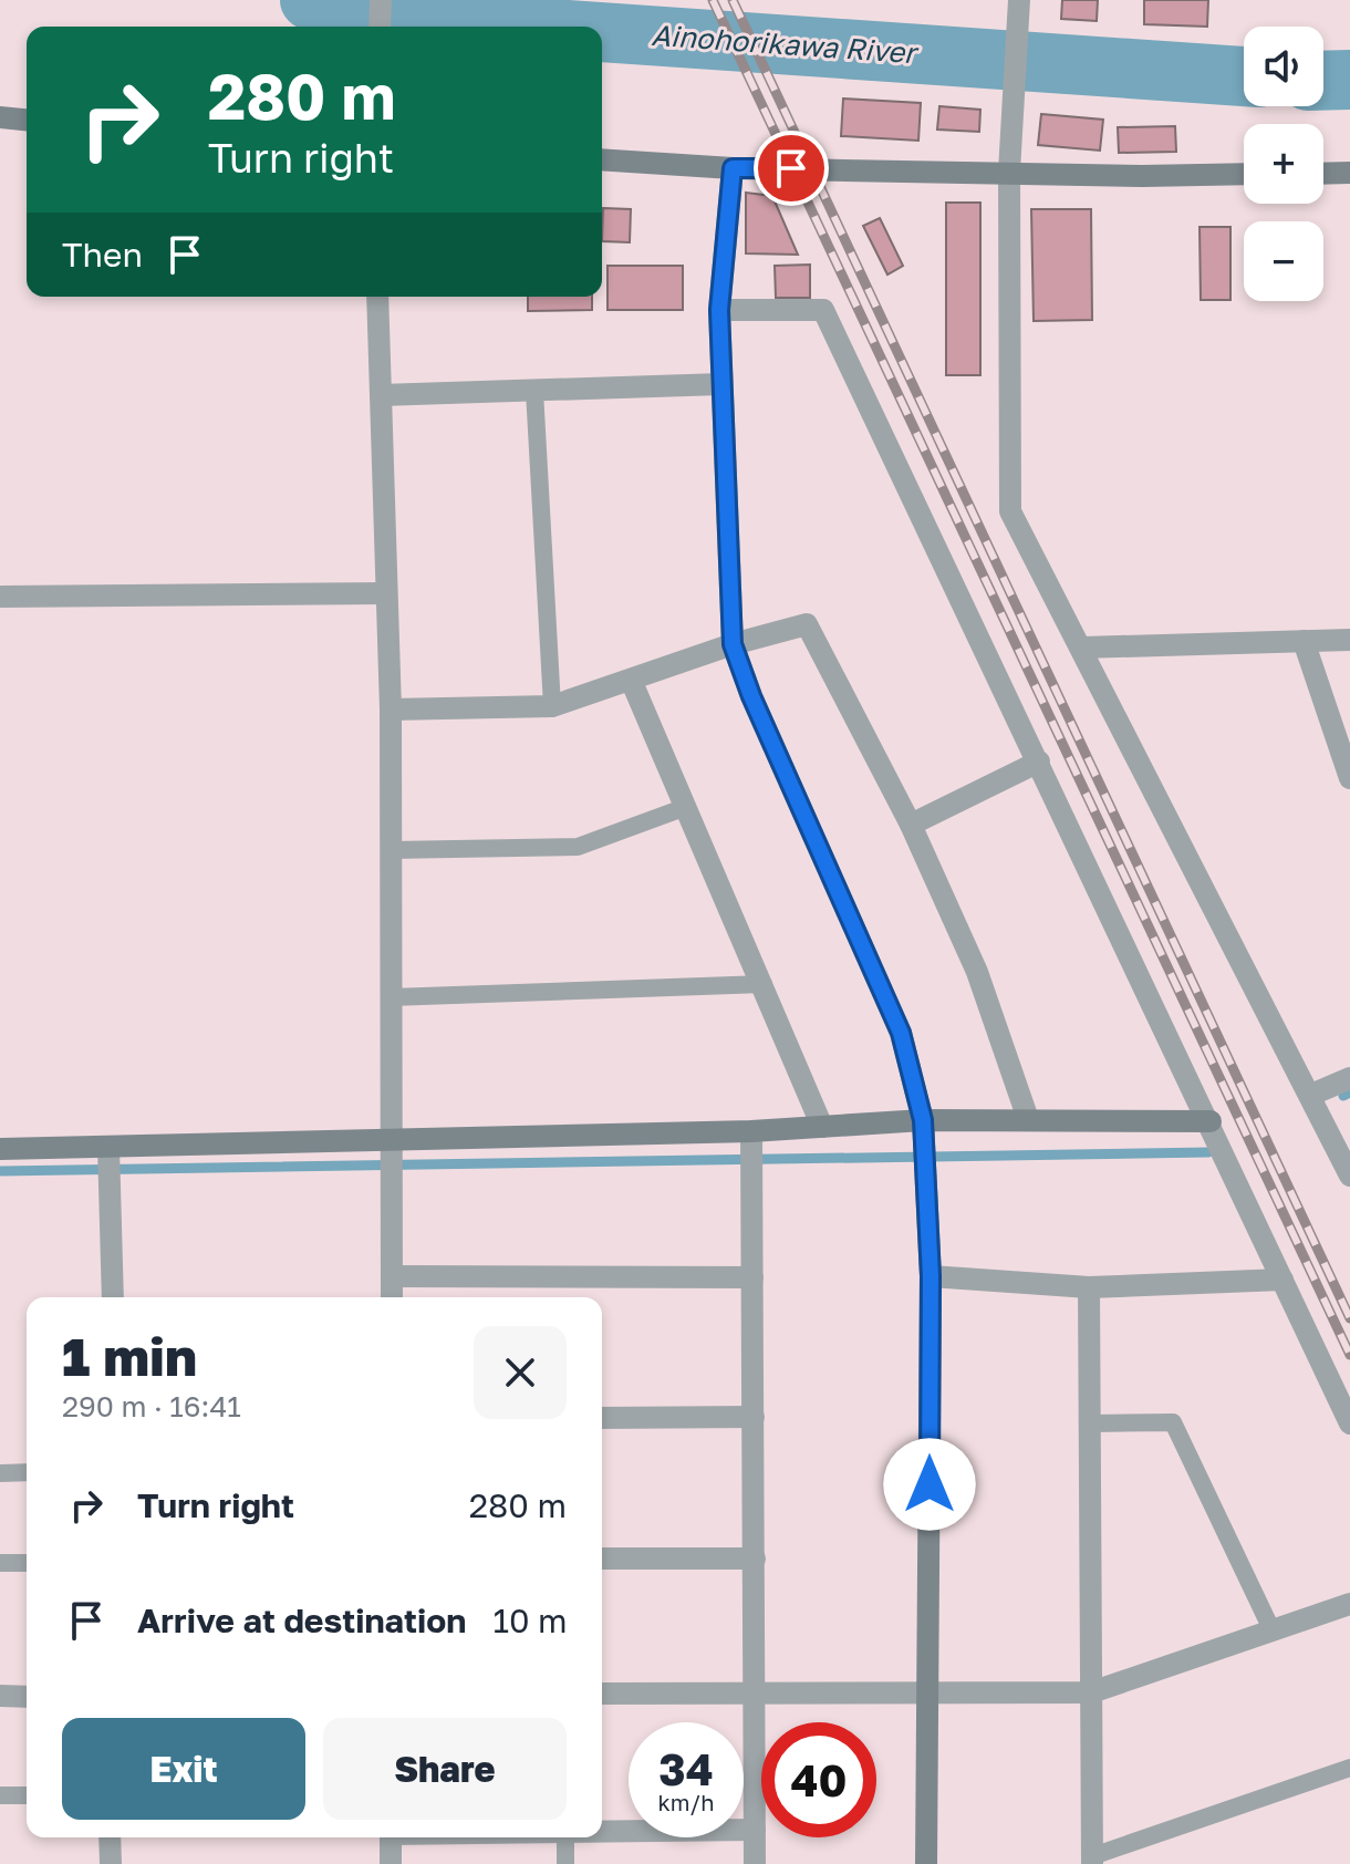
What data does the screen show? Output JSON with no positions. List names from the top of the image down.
{
  "water": ["Ainohorikawa River"],
  "page": {
    "map_buttons": ["+", "−"],
    "turn": ["280 m", "Turn right"],
    "then": "Then",
    "heading": ["1 min", "290 m · 16:41"],
    "list": [
      {
        "name": "Turn right",
        "value": "280 m"
      },
      {
        "name": "Arrive at destination",
        "value": "10 m"
      }
    ],
    "buttons": ["Exit", "Share"],
    "speed": "34 km/h",
    "limit": "40"
  }
}
